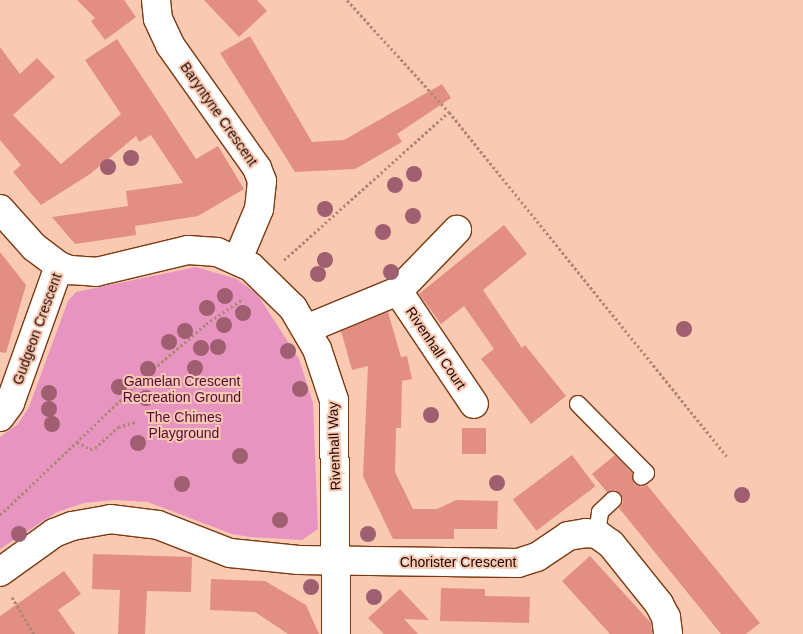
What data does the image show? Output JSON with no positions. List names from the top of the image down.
{
  "streets": {
    "street": [
      "Baryntyne Crescent",
      "Gudgeon Crescent",
      "Rivenhall Court",
      "Rivenhall Way",
      "Chorister Crescent"
    ]
  },
  "crossings": [
    ["Baryntyne Crescent", "Rivenhall Way"],
    ["Gudgeon Crescent", "Rivenhall Way"],
    ["Rivenhall Court", "Rivenhall Way"],
    ["Rivenhall Way", "Chorister Crescent"]
  ],
  "parks": ["Gamelan Crescent Recreation Ground", "The Chimes Playground"]
}
